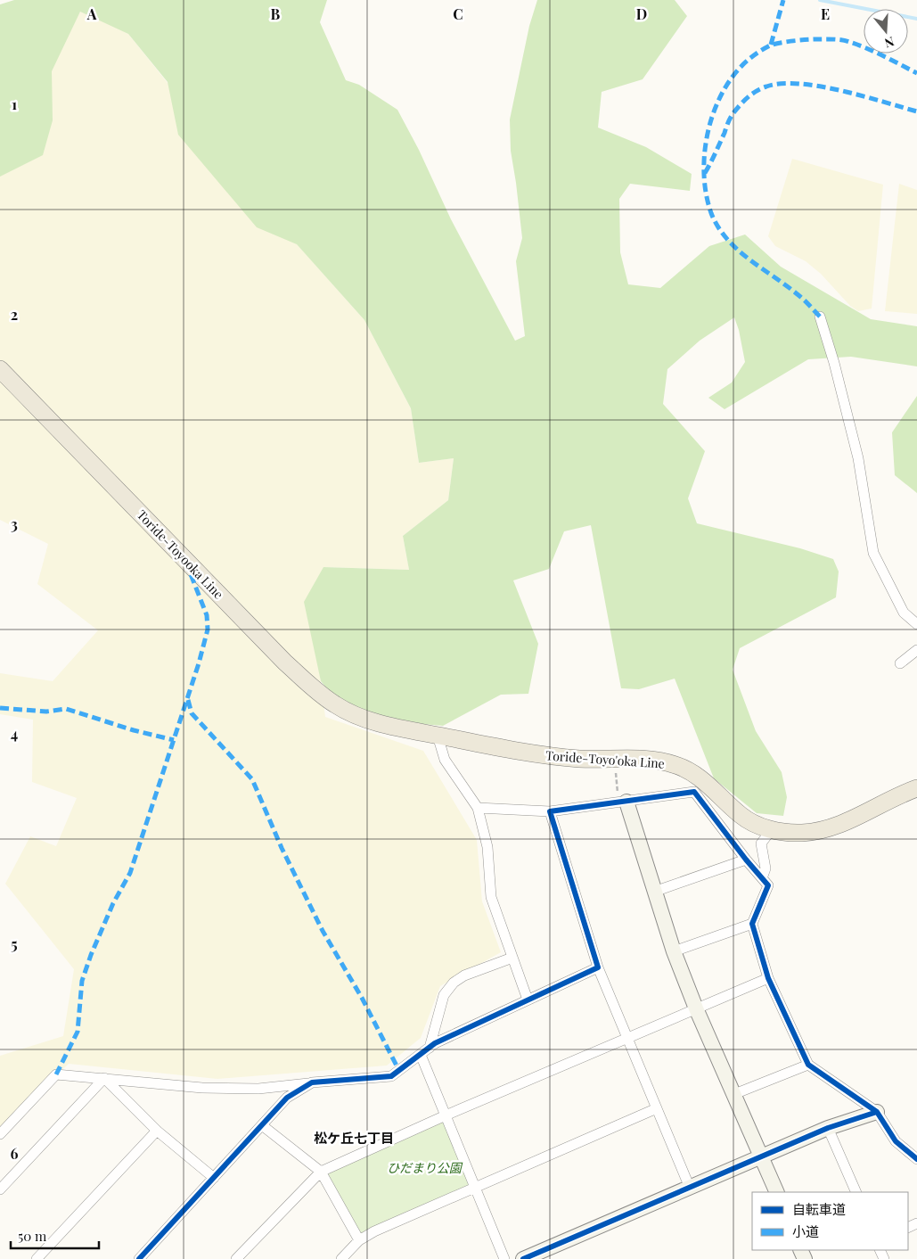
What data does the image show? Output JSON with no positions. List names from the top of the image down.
{
  "streets": {
    "main road": ["Toride-Toyo'oka Line"]
  },
  "districts": ["松ケ丘七丁目"],
  "parks": ["ひだまり公園"],
  "legend": ["自転車道", "小道"],
  "scale_bar": "50 m",
  "north": "bottom",
  "grid": {
    "columns": [
      "A",
      "B",
      "C",
      "D",
      "E"
    ],
    "rows": [
      "1",
      "2",
      "3",
      "4",
      "5",
      "6"
    ]
  }
}
